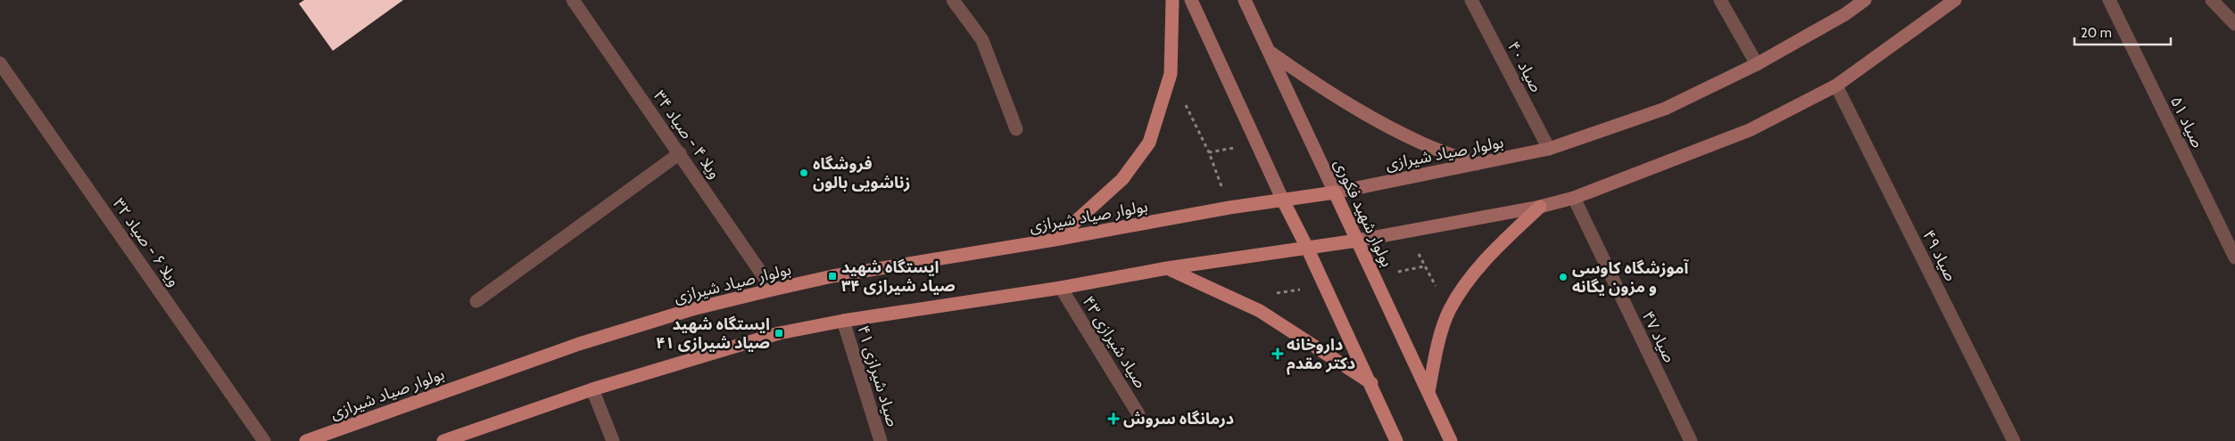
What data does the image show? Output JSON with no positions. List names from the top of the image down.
{
  "streets": {
    "main road": ["بولوار صیاد شیرازی", "بولوار شهید فکوری"],
    "street": [
      "صیاد ۴۰",
      "صیاد ۵۱",
      "ویلا ۴ - صیاد ۳۴",
      "ویلا ۶ - صیاد ۳۲",
      "صیاد ۴۹",
      "صیاد ۴۷",
      "صیاد شیرازی ۴۳",
      "صیاد شیرازی ۴۱"
    ]
  },
  "crossings": [
    ["صیاد ۴۰", "بولوار صیاد شیرازی"],
    ["ویلا ۴ - صیاد ۳۴", "بولوار صیاد شیرازی"],
    ["بولوار صیاد شیرازی", "بولوار شهید فکوری"]
  ],
  "places": {
    "other": ["فروشگاه زناشویی بالون", "آموزشگاه کاوسی و مزون یگانه"],
    "transit": ["ایستگاه شهید صیاد شیرازی ۳۴", "ایستگاه شهید صیاد شیرازی ۴۱"],
    "health": ["داروخانه دکتر مقدم", "درمانگاه سروش"]
  },
  "scale_bar": "20 m"
}
